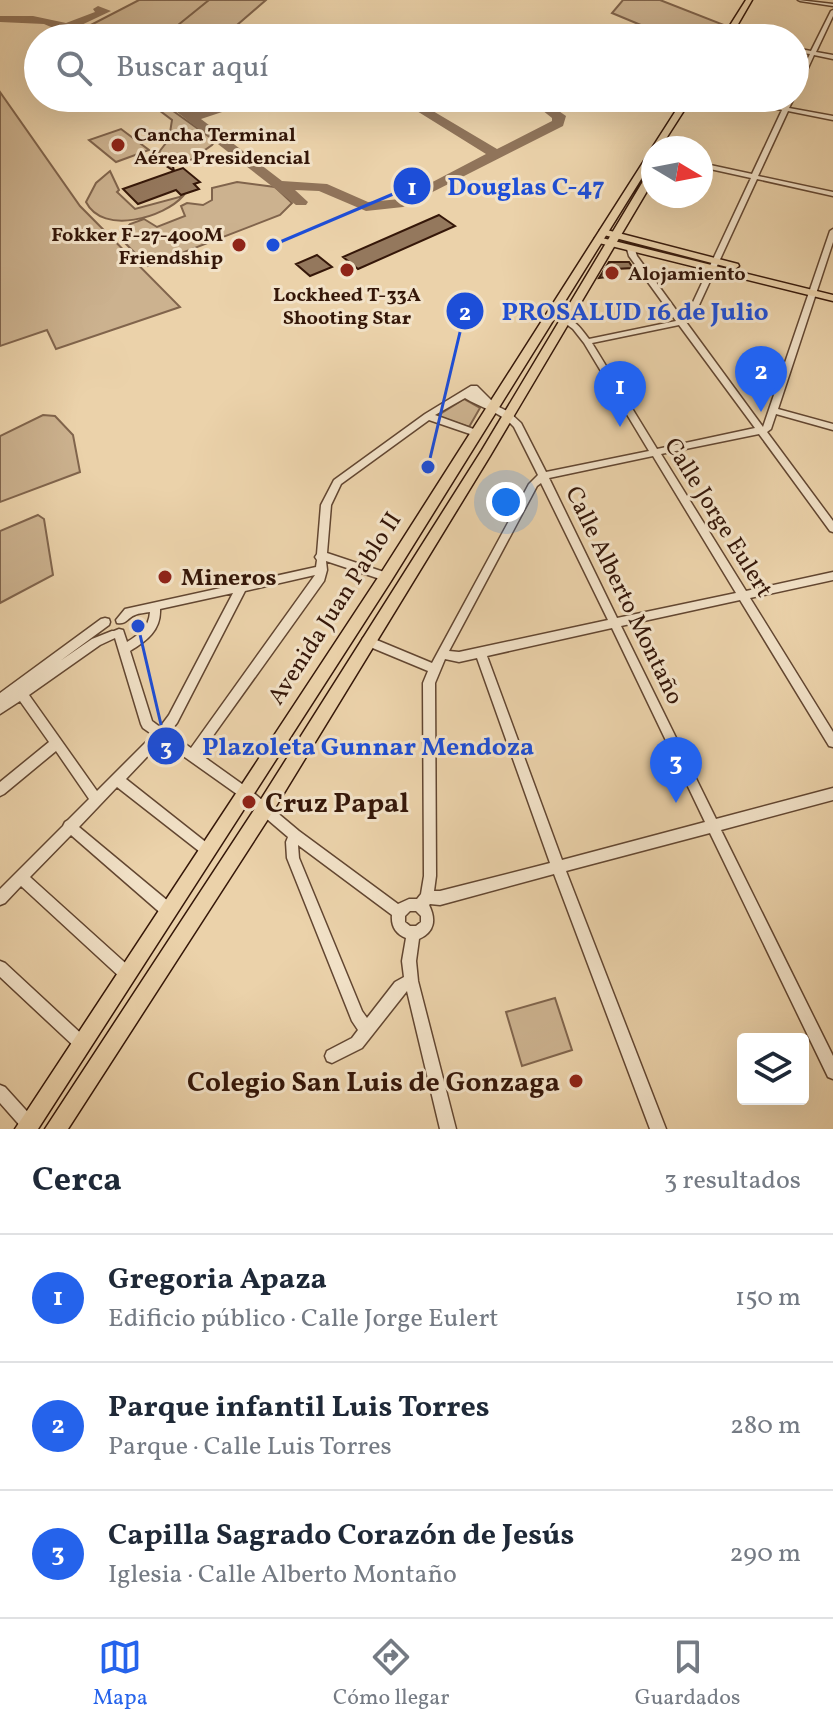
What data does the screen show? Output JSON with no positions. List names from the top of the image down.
{
  "streets": {
    "highway": ["Avenida Juan Pablo II"],
    "street": ["Calle Jorge Eulert", "Calle Alberto Montaño"]
  },
  "crossings": [
    ["Calle Jorge Eulert", "Avenida Juan Pablo II"],
    ["Calle Alberto Montaño", "Avenida Juan Pablo II"]
  ],
  "places": [
    "Cancha Terminal Aérea Presidencial",
    "Fokker F-27-400M Friendship",
    "Douglas C-47",
    "Lockheed T-33A Shooting Star",
    "Alojamiento",
    "PROSALUD 16 de Julio",
    "Mineros",
    "Plazoleta Gunnar Mendoza",
    "Cruz Papal",
    "Colegio San Luis de Gonzaga"
  ],
  "north": "right",
  "page": {
    "search": "Buscar aquí",
    "pins": ["2", "1", "3"],
    "heading": ["Cerca", "3 resultados"],
    "list": [
      {
        "mark": "1",
        "name": "Gregoria Apaza",
        "note": "Edificio público · Calle Jorge Eulert",
        "value": "150 m"
      },
      {
        "mark": "2",
        "name": "Parque infantil Luis Torres",
        "note": "Parque · Calle Luis Torres",
        "value": "280 m"
      },
      {
        "mark": "3",
        "name": "Capilla Sagrado Corazón de Jesús",
        "note": "Iglesia · Calle Alberto Montaño",
        "value": "290 m"
      }
    ],
    "nav": ["Mapa", "Cómo llegar", "Guardados"]
  }
}
